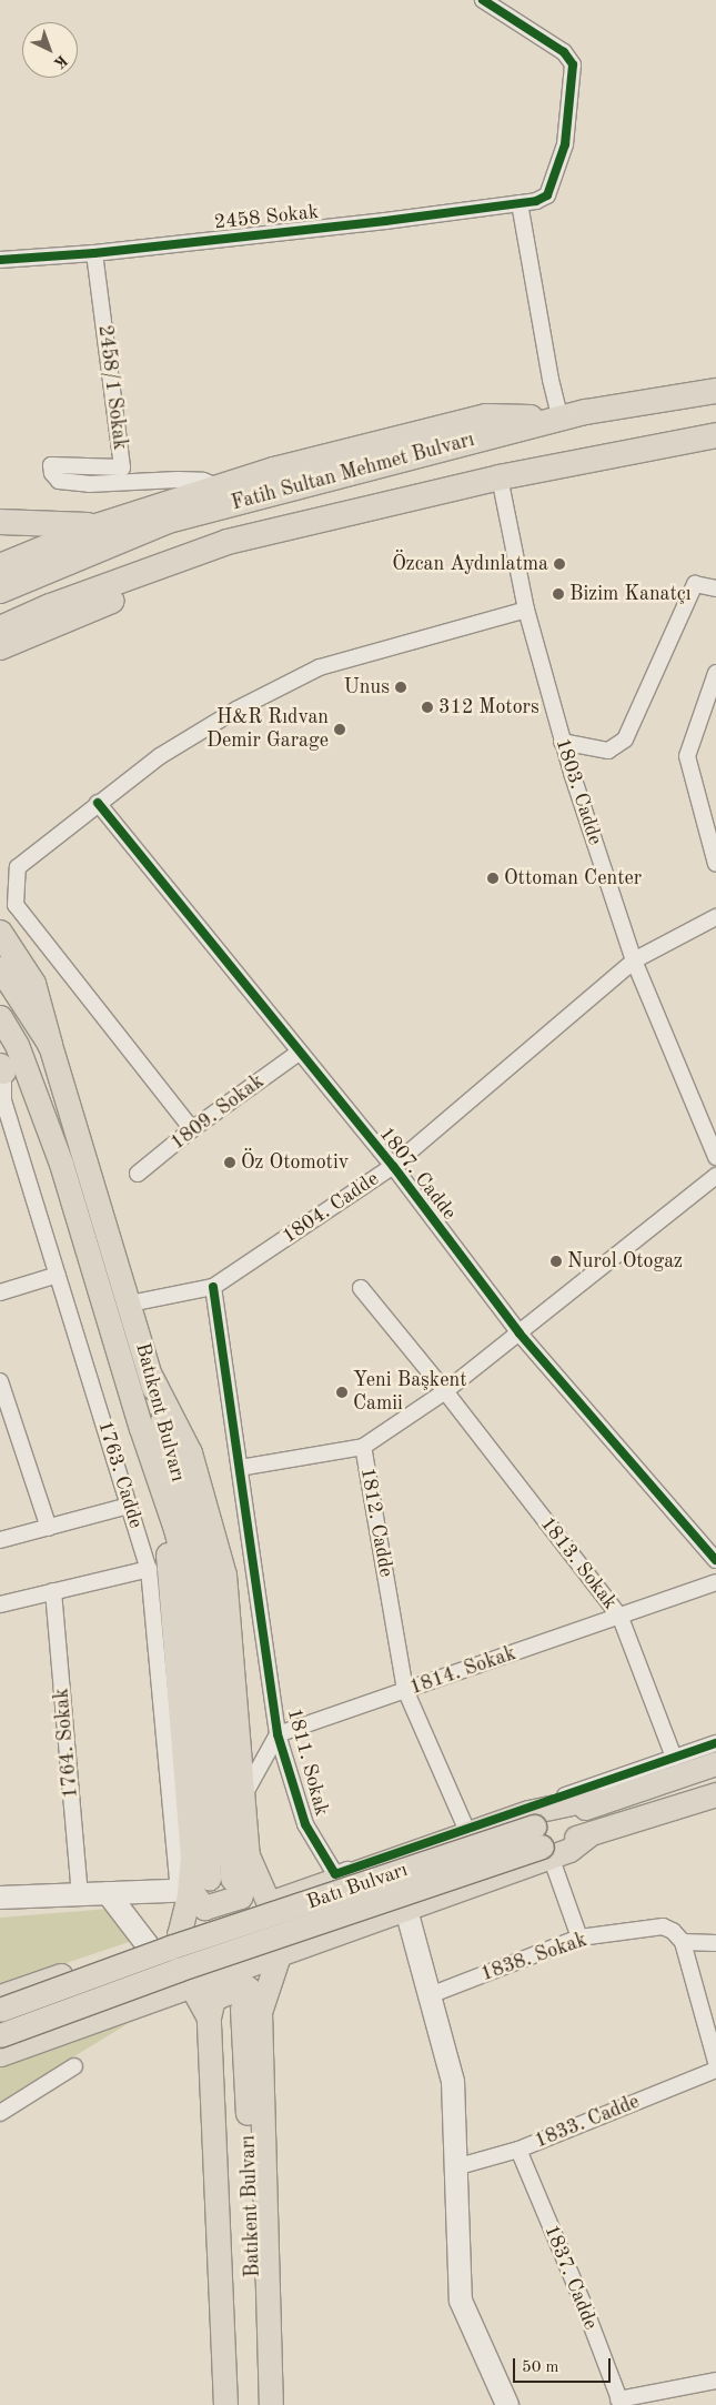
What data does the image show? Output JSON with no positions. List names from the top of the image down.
{
  "streets": {
    "highway": ["Fatih Sultan Mehmet Bulvarı"],
    "main road": ["Batıkent Bulvarı", "Batı Bulvarı"],
    "street": [
      "2458 Sokak",
      "2458/1 Sokak",
      "1803. Cadde",
      "1809. Sokak",
      "1807. Cadde",
      "1804. Cadde",
      "1763. Cadde",
      "1812. Cadde",
      "1813. Sokak",
      "1814. Sokak",
      "1764. Sokak",
      "1811. Sokak",
      "1838. Sokak",
      "1833. Cadde",
      "1837. Cadde"
    ]
  },
  "crossings": [
    ["2458 Sokak", "2458/1 Sokak"],
    ["Fatih Sultan Mehmet Bulvarı", "1803. Cadde"],
    ["1803. Cadde", "1804. Cadde"],
    ["1809. Sokak", "1807. Cadde"],
    ["1807. Cadde", "1804. Cadde"],
    ["1807. Cadde", "1812. Cadde"],
    ["1804. Cadde", "Batıkent Bulvarı"],
    ["1804. Cadde", "1811. Sokak"],
    ["1812. Cadde", "1813. Sokak"],
    ["1812. Cadde", "1814. Sokak"],
    ["1812. Cadde", "1811. Sokak"],
    ["1813. Sokak", "1814. Sokak"],
    ["1813. Sokak", "1811. Sokak"],
    ["1814. Sokak", "1811. Sokak"],
    ["1833. Cadde", "1837. Cadde"]
  ],
  "places": [
    "Özcan Aydınlatma",
    "Bizim Kanatçı",
    "Unus",
    "312 Motors",
    "H&R Rıdvan Demir Garage",
    "Ottoman Center",
    "Öz Otomotiv",
    "Nurol Otogaz",
    "Yeni Başkent Camii"
  ],
  "scale_bar": "50 m",
  "north": "bottom right"
}
